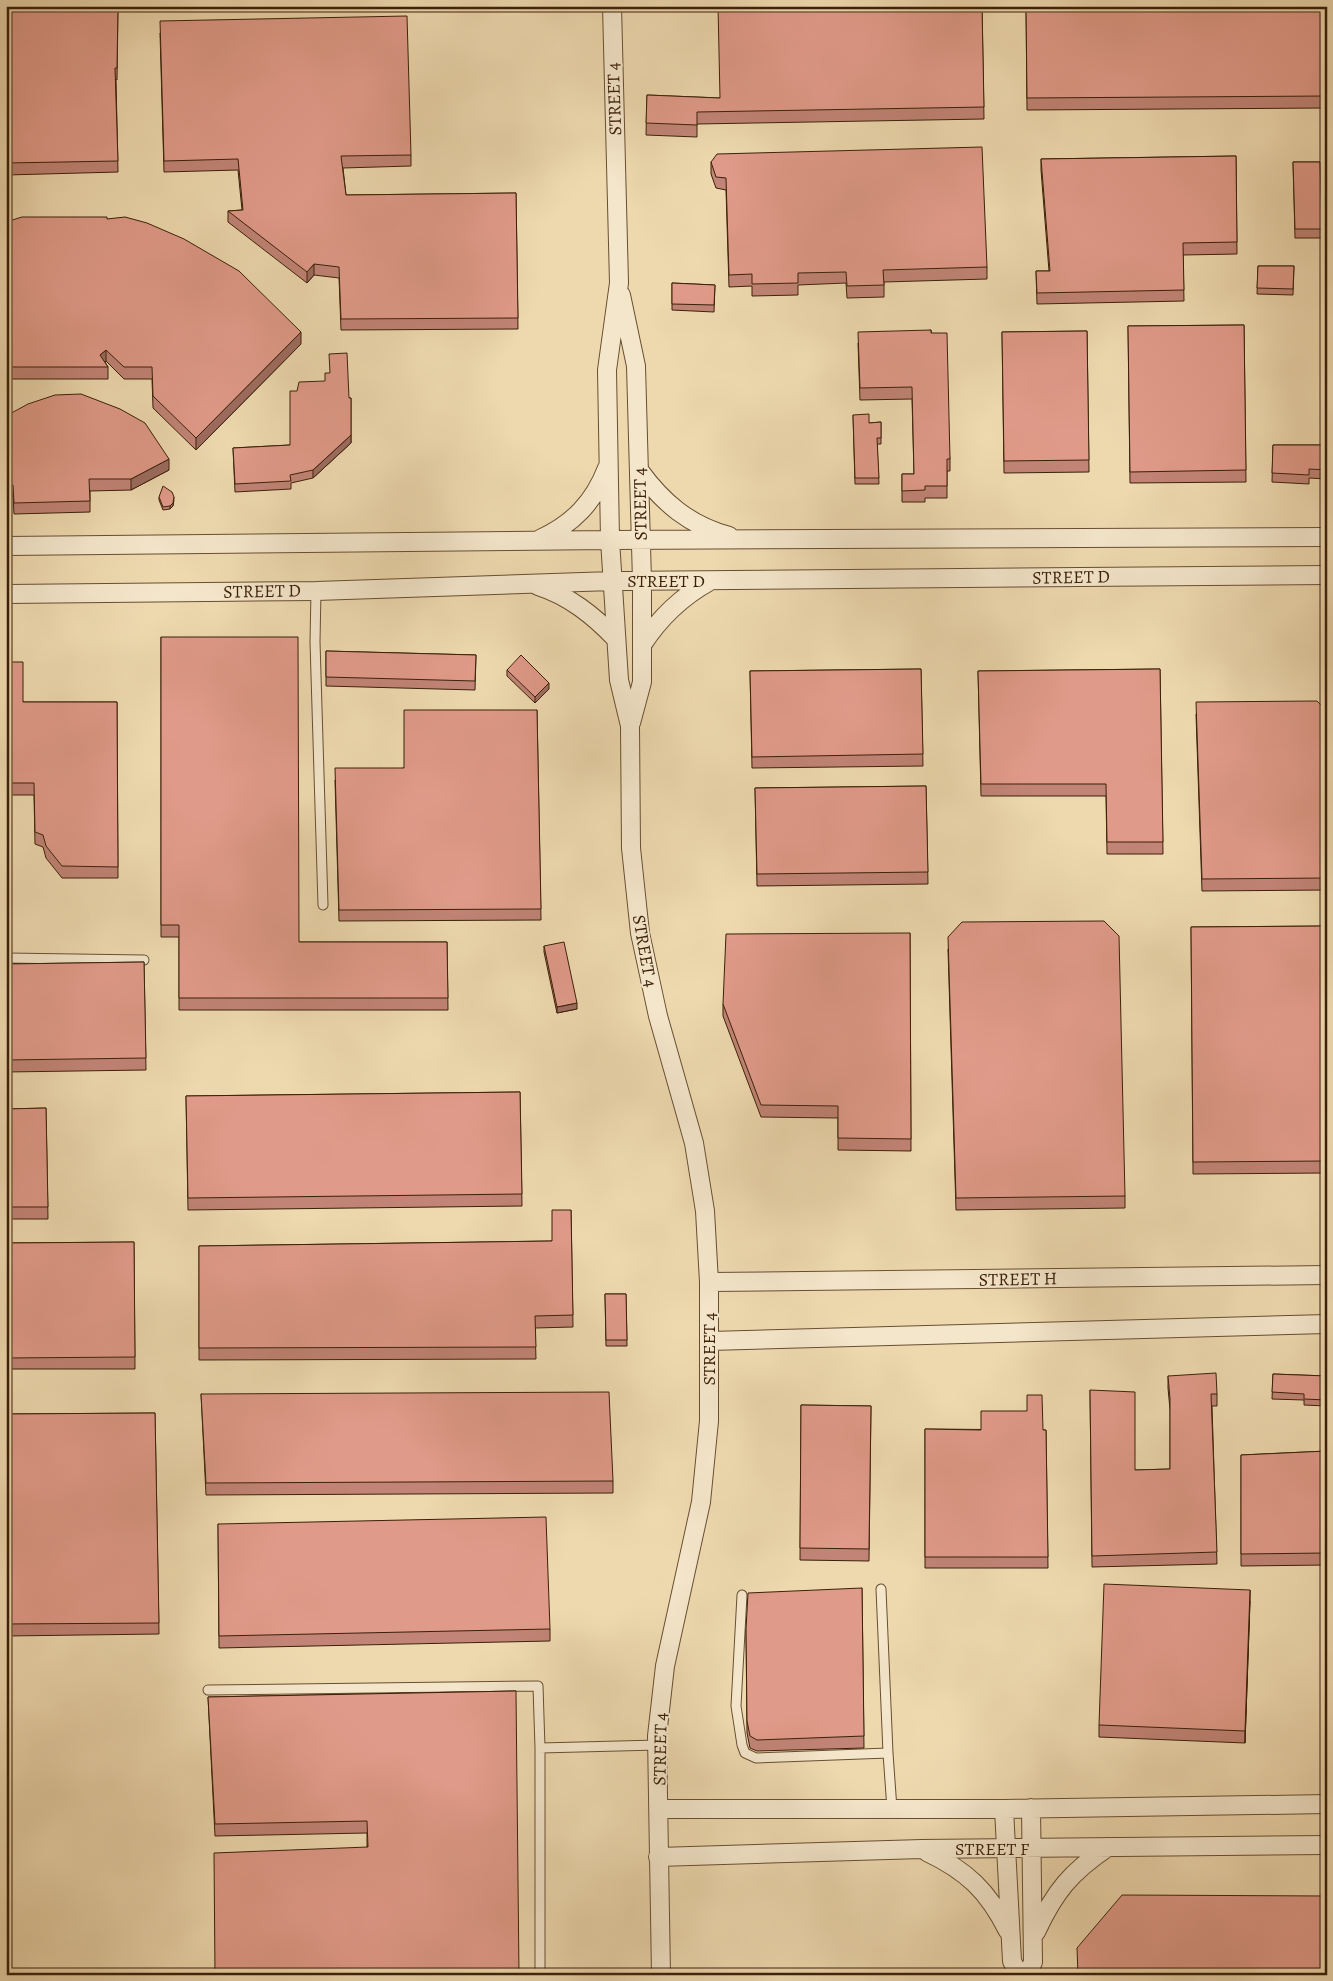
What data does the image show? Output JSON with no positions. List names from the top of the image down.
{
  "streets": {
    "street": [
      "STREET 4",
      "STREET D",
      "STREET H",
      "STREET F"
    ]
  },
  "crossings": [
    ["STREET 4", "STREET D"],
    ["STREET 4", "STREET H"],
    ["STREET 4", "STREET F"]
  ]
}
